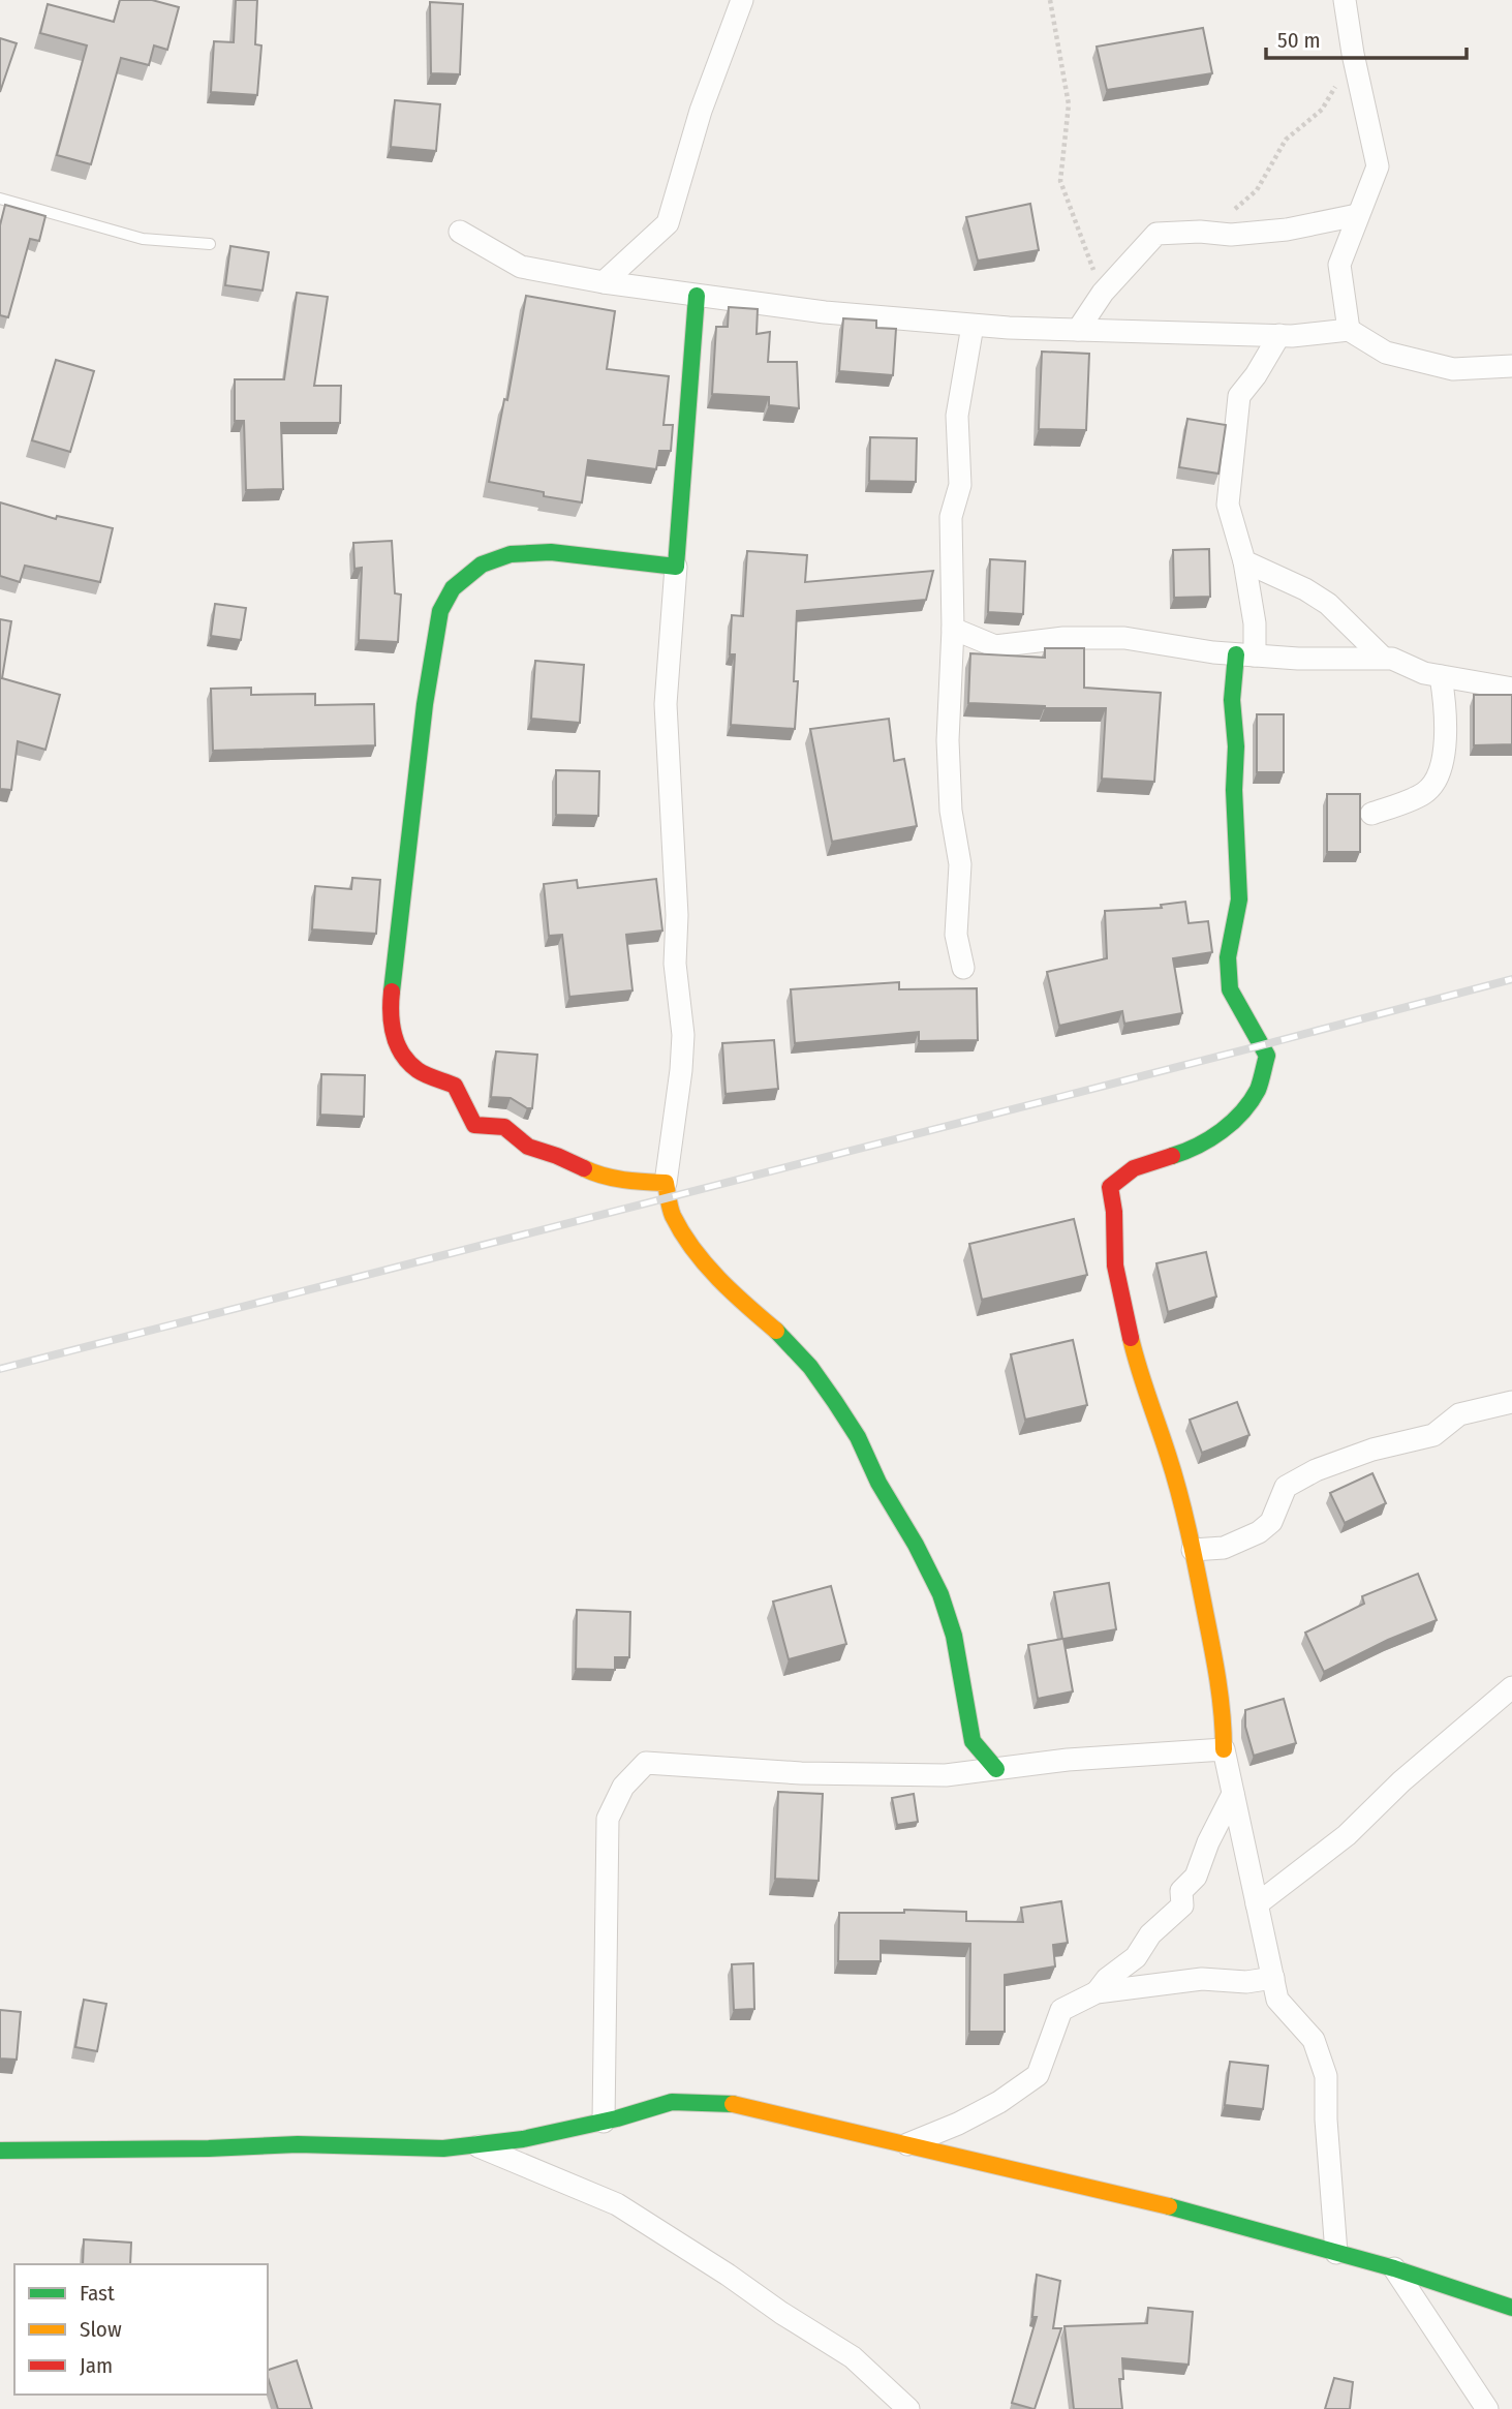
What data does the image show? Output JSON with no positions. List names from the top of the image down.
{
  "legend": ["Fast", "Slow", "Jam"],
  "scale_bar": "50 m"
}
